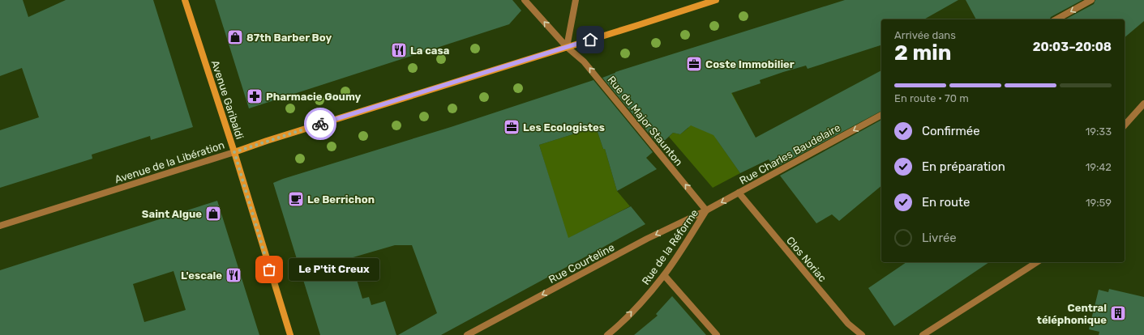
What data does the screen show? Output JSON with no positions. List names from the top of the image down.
{
  "streets": {
    "main road": ["Avenue Garibaldi", "Avenue de la Libération"],
    "street": [
      "Rue du Major Staunton",
      "Rue Charles Baudelaire",
      "Rue de la Réforme",
      "Clos Noriac",
      "Rue Courteline"
    ]
  },
  "crossings": [
    ["Avenue Garibaldi", "Avenue de la Libération"],
    ["Rue du Major Staunton", "Rue Charles Baudelaire"],
    ["Rue du Major Staunton", "Avenue de la Libération"],
    ["Rue du Major Staunton", "Rue de la Réforme"],
    ["Rue du Major Staunton", "Rue Courteline"],
    ["Rue Charles Baudelaire", "Rue de la Réforme"],
    ["Rue Charles Baudelaire", "Clos Noriac"],
    ["Rue Charles Baudelaire", "Rue Courteline"],
    ["Rue de la Réforme", "Rue Courteline"]
  ],
  "one_way": [
    "Rue du Major Staunton",
    "Rue Charles Baudelaire",
    "Rue de la Réforme",
    "Rue Courteline"
  ],
  "places": {
    "shop": ["87th Barber Boy", "Saint Algue"],
    "restaurant": ["La casa", "L'escale"],
    "office": ["Coste Immobilier", "Les Ecologistes"],
    "pharmacy": ["Pharmacie Goumy"],
    "cafe": ["Le Berrichon"],
    "other": ["Le P'tit Creux"],
    "building": ["Central téléphonique"]
  },
  "page": {
    "heading": ["2 min", "Arrivée dans", "20:03–20:08"],
    "bar": "En route · 70 m",
    "list": [
      ["Confirmée", "19:33"],
      ["En préparation", "19:42"],
      ["En route", "19:59"],
      "Livrée"
    ],
    "bubble": "Le P'tit Creux"
  }
}
